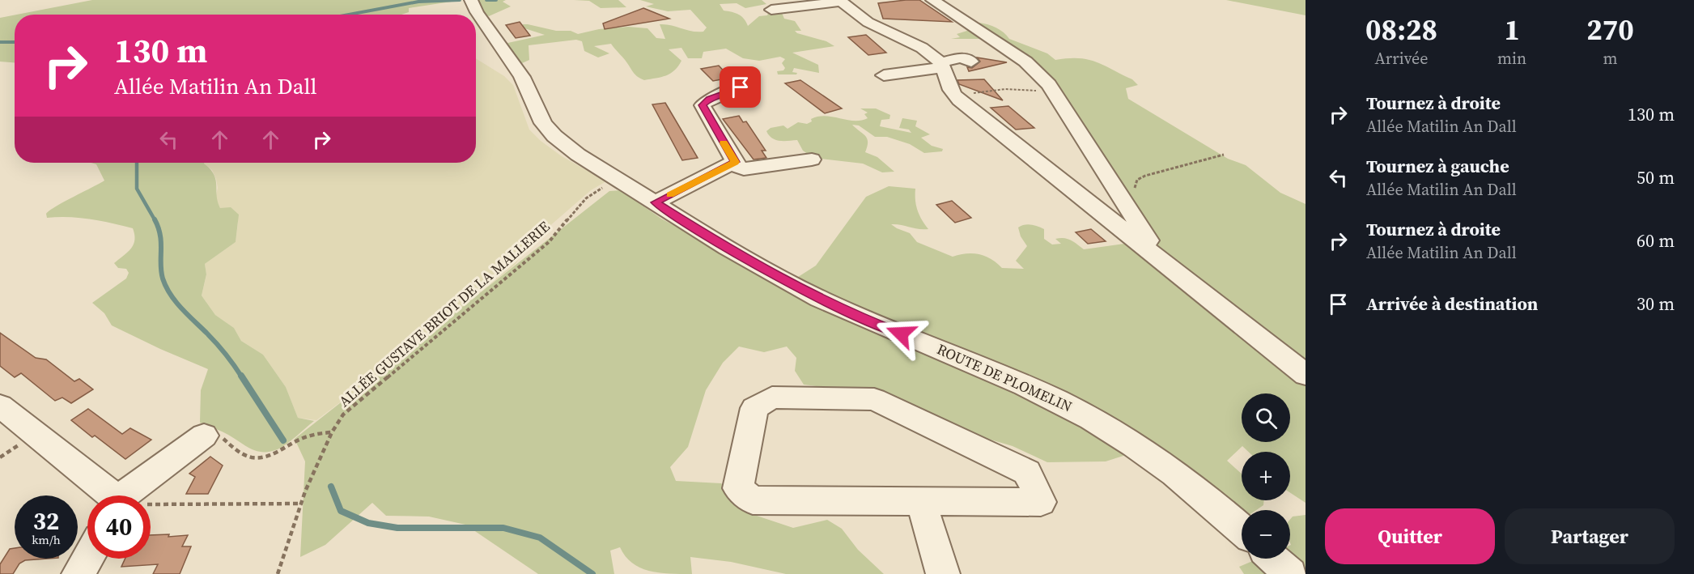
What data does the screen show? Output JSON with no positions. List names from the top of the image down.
{
  "streets": {
    "street": ["ROUTE DE PLOMELIN"],
    "path": ["ALLÉE GUSTAVE BRIOT DE LA MALLERIE"]
  },
  "crossings": [
    ["ALLÉE GUSTAVE BRIOT DE LA MALLERIE", "ROUTE DE PLOMELIN"]
  ],
  "page": {
    "eta": [
      "08:28",
      "Arrivée",
      "1",
      "min",
      "270",
      "m"
    ],
    "turn": ["130 m", "Allée Matilin An Dall"],
    "list": [
      {
        "name": "Tournez à droite",
        "note": "Allée Matilin An Dall",
        "value": "130 m"
      },
      {
        "name": "Tournez à gauche",
        "note": "Allée Matilin An Dall",
        "value": "50 m"
      },
      {
        "name": "Tournez à droite",
        "note": "Allée Matilin An Dall",
        "value": "60 m"
      },
      {
        "name": "Arrivée à destination",
        "value": "30 m"
      }
    ],
    "map_buttons": ["+", "−"],
    "speed": "32 km/h",
    "limit": "40",
    "buttons": ["Quitter", "Partager"]
  }
}
